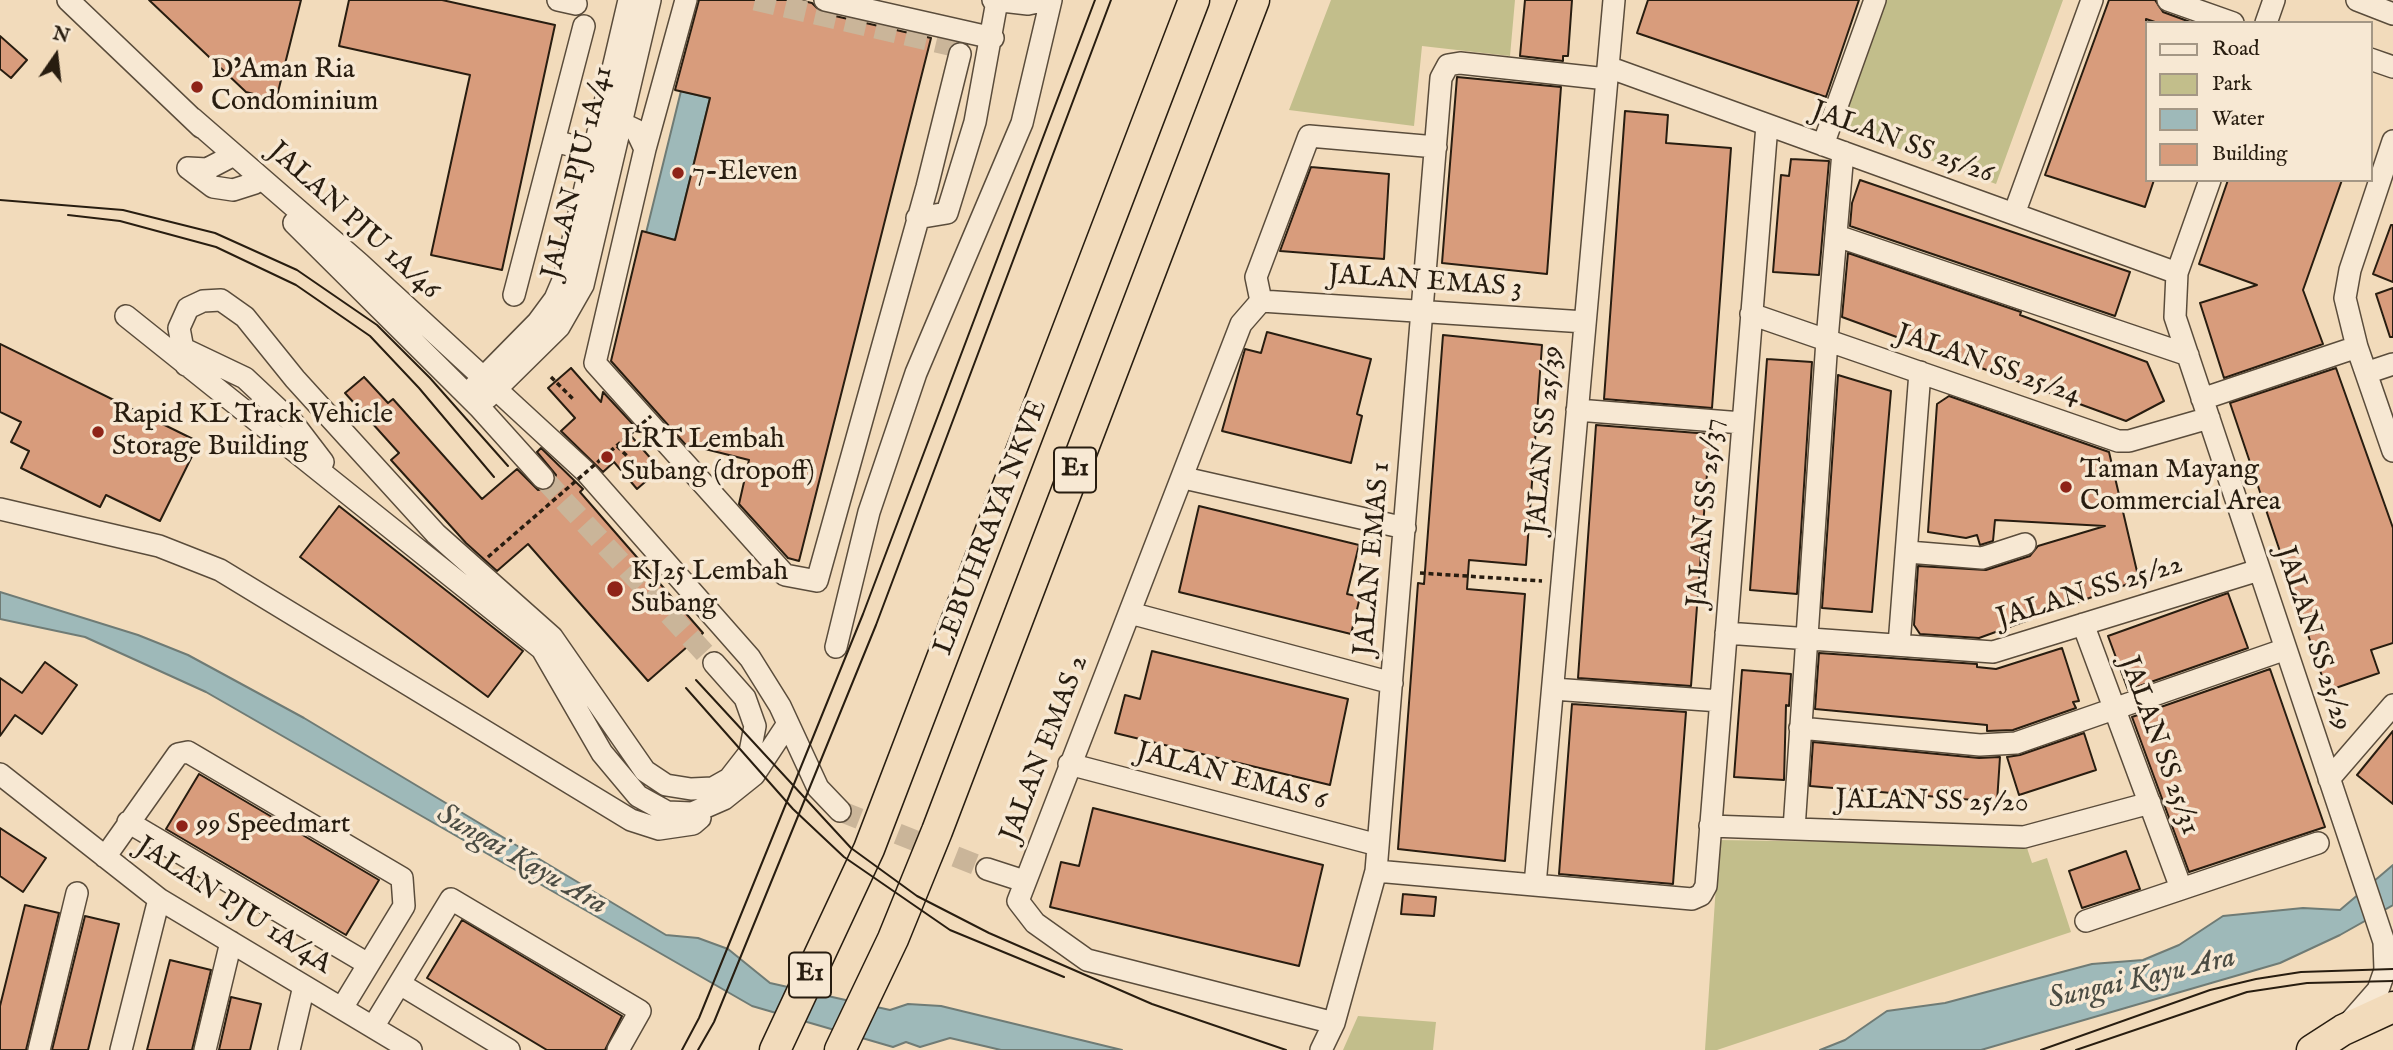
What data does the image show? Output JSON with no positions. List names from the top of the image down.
{
  "streets": {
    "highway": ["E1", "LEBUHRAYA NKVE"],
    "street": [
      "JALAN SS 25/26",
      "JALAN PJU 1A/41",
      "JALAN PJU 1A/46",
      "JALAN EMAS 3",
      "JALAN SS 25/24",
      "JALAN SS 25/39",
      "JALAN SS 25/37",
      "JALAN EMAS 1",
      "JALAN SS 25/22",
      "JALAN SS 25/29",
      "JALAN SS 25/31",
      "JALAN EMAS 2",
      "JALAN EMAS 6",
      "JALAN SS 25/20",
      "JALAN PJU 1A/4A"
    ]
  },
  "crossings": [
    ["JALAN SS 25/26", "JALAN SS 25/39"],
    ["JALAN SS 25/26", "JALAN SS 25/37"],
    ["JALAN SS 25/26", "JALAN EMAS 1"],
    ["JALAN SS 25/26", "JALAN SS 25/29"],
    ["JALAN PJU 1A/41", "JALAN PJU 1A/46"],
    ["JALAN EMAS 3", "JALAN SS 25/39"],
    ["JALAN EMAS 3", "JALAN EMAS 1"],
    ["JALAN EMAS 3", "JALAN EMAS 2"],
    ["JALAN SS 25/24", "JALAN SS 25/37"],
    ["JALAN SS 25/24", "JALAN SS 25/29"],
    ["JALAN SS 25/39", "JALAN SS 25/37"],
    ["JALAN SS 25/37", "JALAN SS 25/22"],
    ["JALAN SS 25/37", "JALAN SS 25/20"],
    ["JALAN EMAS 1", "JALAN EMAS 2"],
    ["JALAN EMAS 1", "JALAN EMAS 6"],
    ["JALAN SS 25/22", "JALAN SS 25/29"],
    ["JALAN SS 25/22", "JALAN SS 25/31"],
    ["JALAN SS 25/31", "JALAN SS 25/20"],
    ["JALAN EMAS 2", "JALAN EMAS 6"]
  ],
  "water": ["Sungai Kayu Ara"],
  "places": [
    "D’Aman Ria Condominium",
    "7-Eleven",
    "Rapid KL Track Vehicle Storage Building",
    "LRT Lembah Subang (dropoff)",
    "Taman Mayang Commercial Area",
    "KJ25 Lembah Subang",
    "99 Speedmart"
  ],
  "legend": [
    "Road",
    "Park",
    "Water",
    "Building"
  ],
  "north": "top"
}
